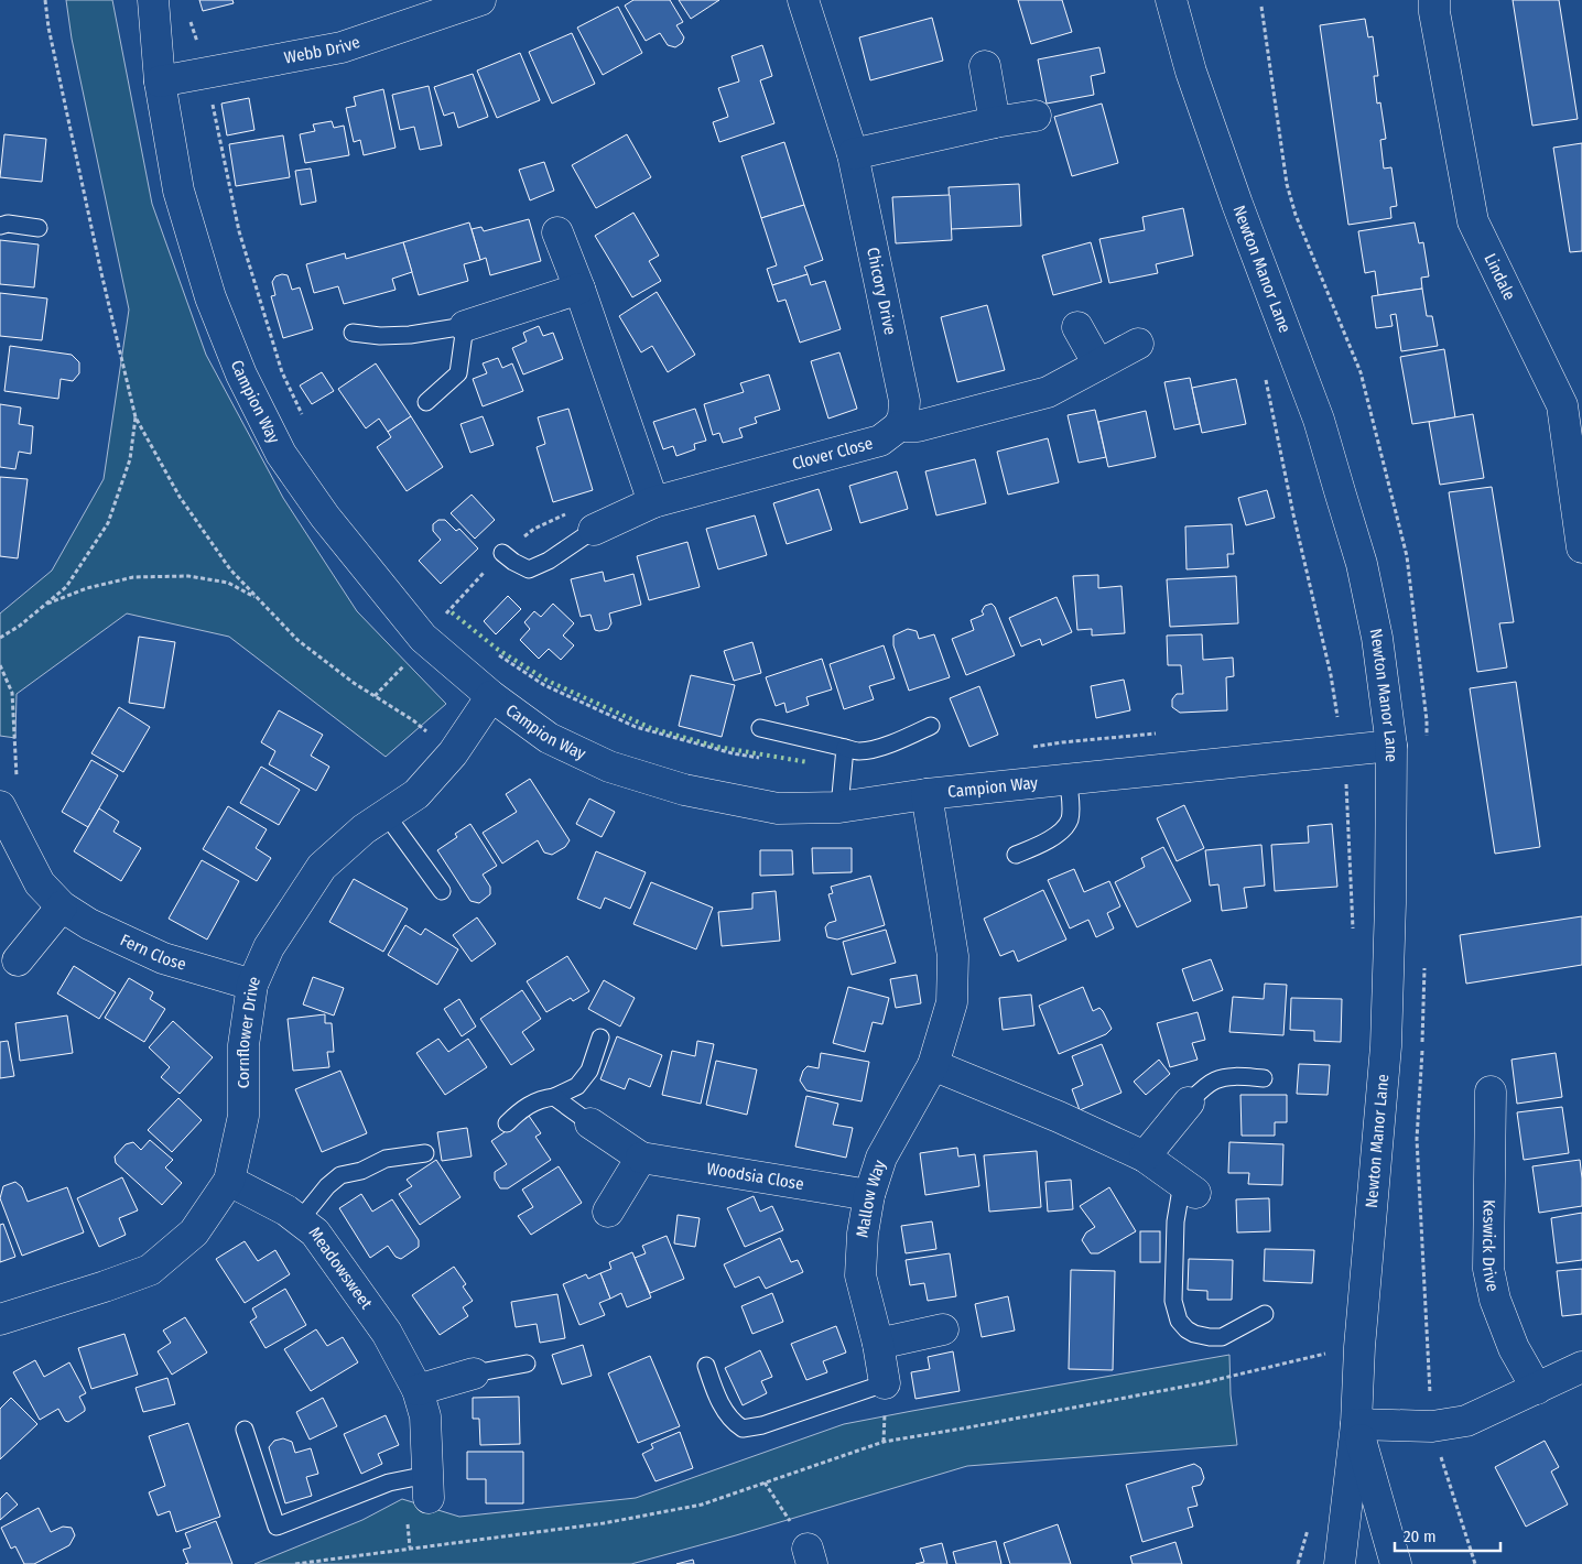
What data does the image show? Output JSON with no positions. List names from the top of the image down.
{
  "streets": {
    "street": [
      "Webb Drive",
      "Newton Manor Lane",
      "Lindale",
      "Chicory Drive",
      "Campion Way",
      "Clover Close",
      "Fern Close",
      "Cornflower Drive",
      "Woodsia Close",
      "Mallow Way",
      "Keswick Drive",
      "Meadowsweet"
    ]
  },
  "crossings": [
    ["Webb Drive", "Campion Way"],
    ["Newton Manor Lane", "Campion Way"],
    ["Chicory Drive", "Clover Close"],
    ["Campion Way", "Cornflower Drive"],
    ["Campion Way", "Mallow Way"],
    ["Fern Close", "Cornflower Drive"],
    ["Cornflower Drive", "Meadowsweet"],
    ["Woodsia Close", "Mallow Way"]
  ],
  "scale_bar": "20 m"
}
